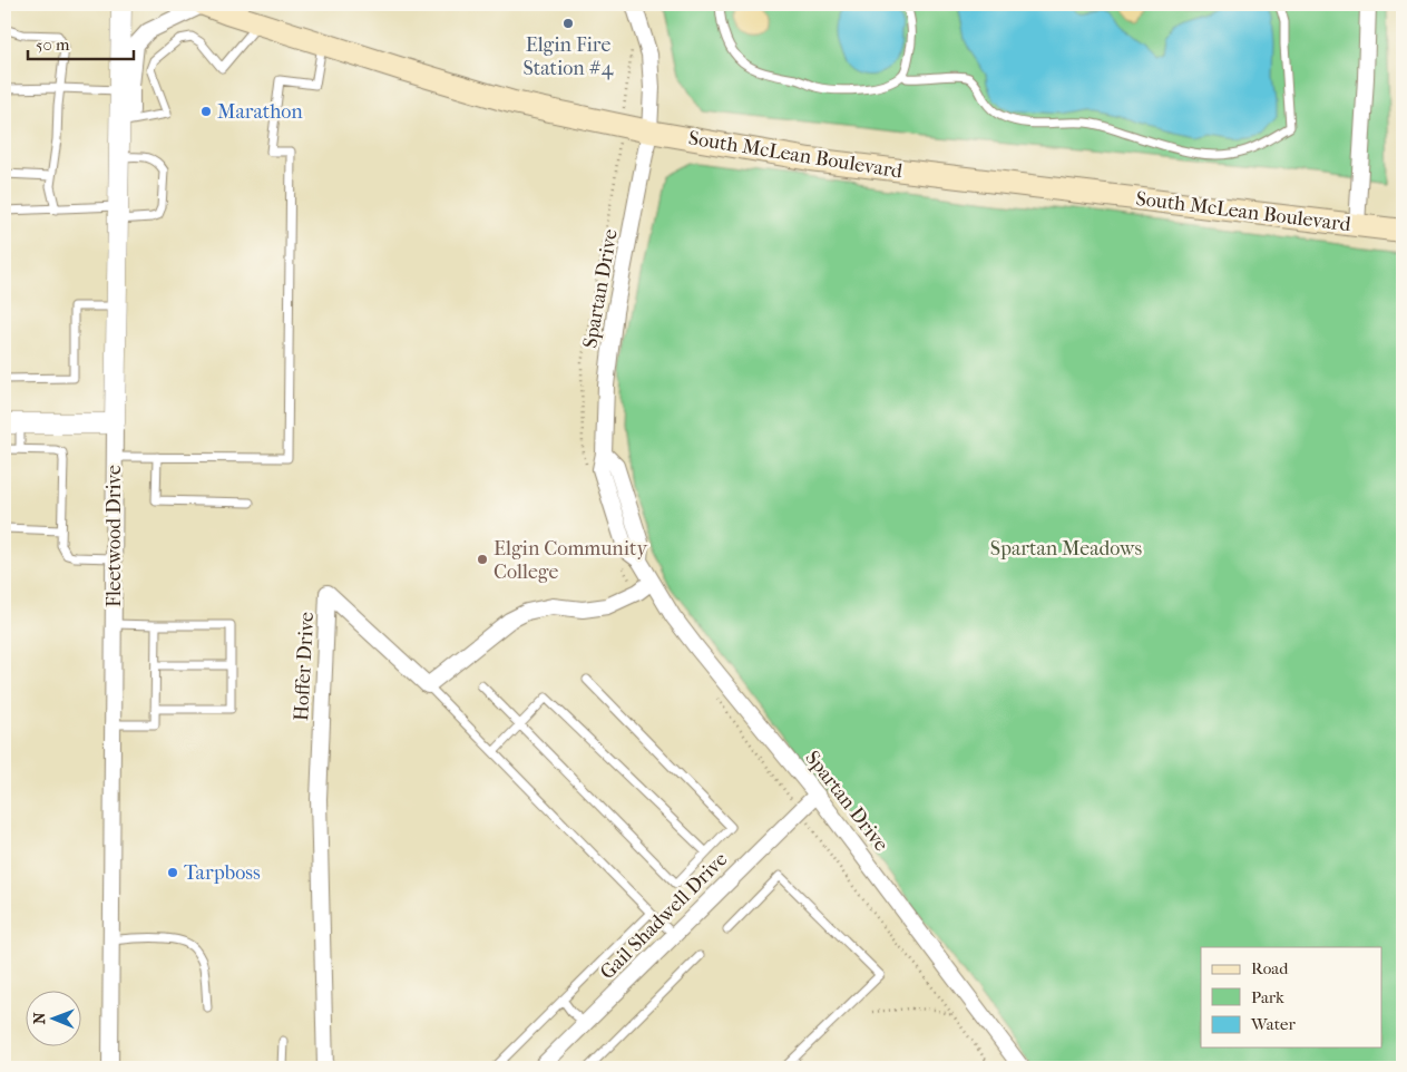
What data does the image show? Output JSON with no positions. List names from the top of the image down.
{
  "streets": {
    "main road": ["South McLean Boulevard"],
    "street": [
      "Spartan Drive",
      "Fleetwood Drive",
      "Hoffer Drive",
      "Gail Shadwell Drive"
    ]
  },
  "crossings": [
    ["South McLean Boulevard", "Spartan Drive"],
    ["Spartan Drive", "Gail Shadwell Drive"]
  ],
  "parks": ["Spartan Meadows"],
  "places": [
    "Elgin Fire Station #4",
    "Marathon",
    "Elgin Community College",
    "Tarpboss"
  ],
  "legend": ["Road", "Park", "Water"],
  "scale_bar": "50 m",
  "north": "left"
}
